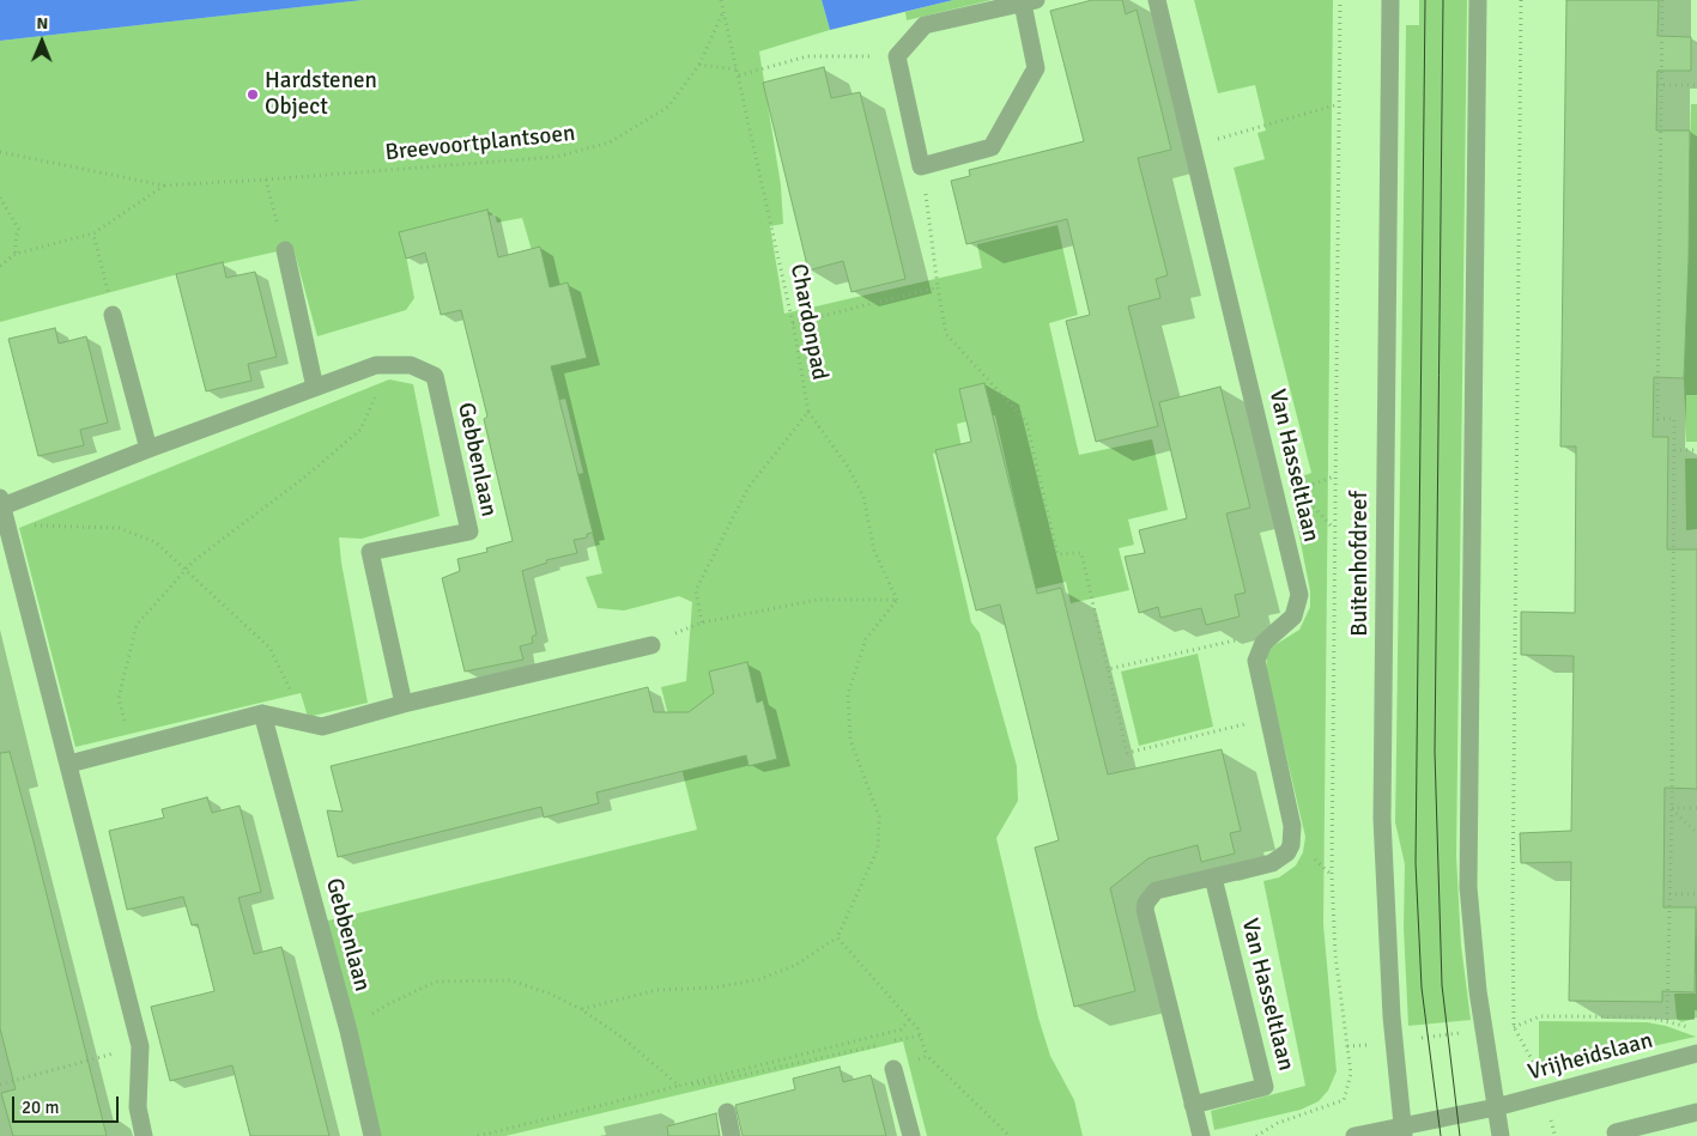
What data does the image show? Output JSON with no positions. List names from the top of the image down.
{
  "streets": {
    "street": [
      "Gebbenlaan",
      "Van Hasseltlaan",
      "Buitenhofdreef",
      "Vrijheidslaan"
    ],
    "path": ["Breevoortplantsoen", "Chardonpad"]
  },
  "crossings": [
    ["Breevoortplantsoen", "Chardonpad"]
  ],
  "places": ["Hardstenen Object"],
  "scale_bar": "20 m",
  "north": "top"
}
